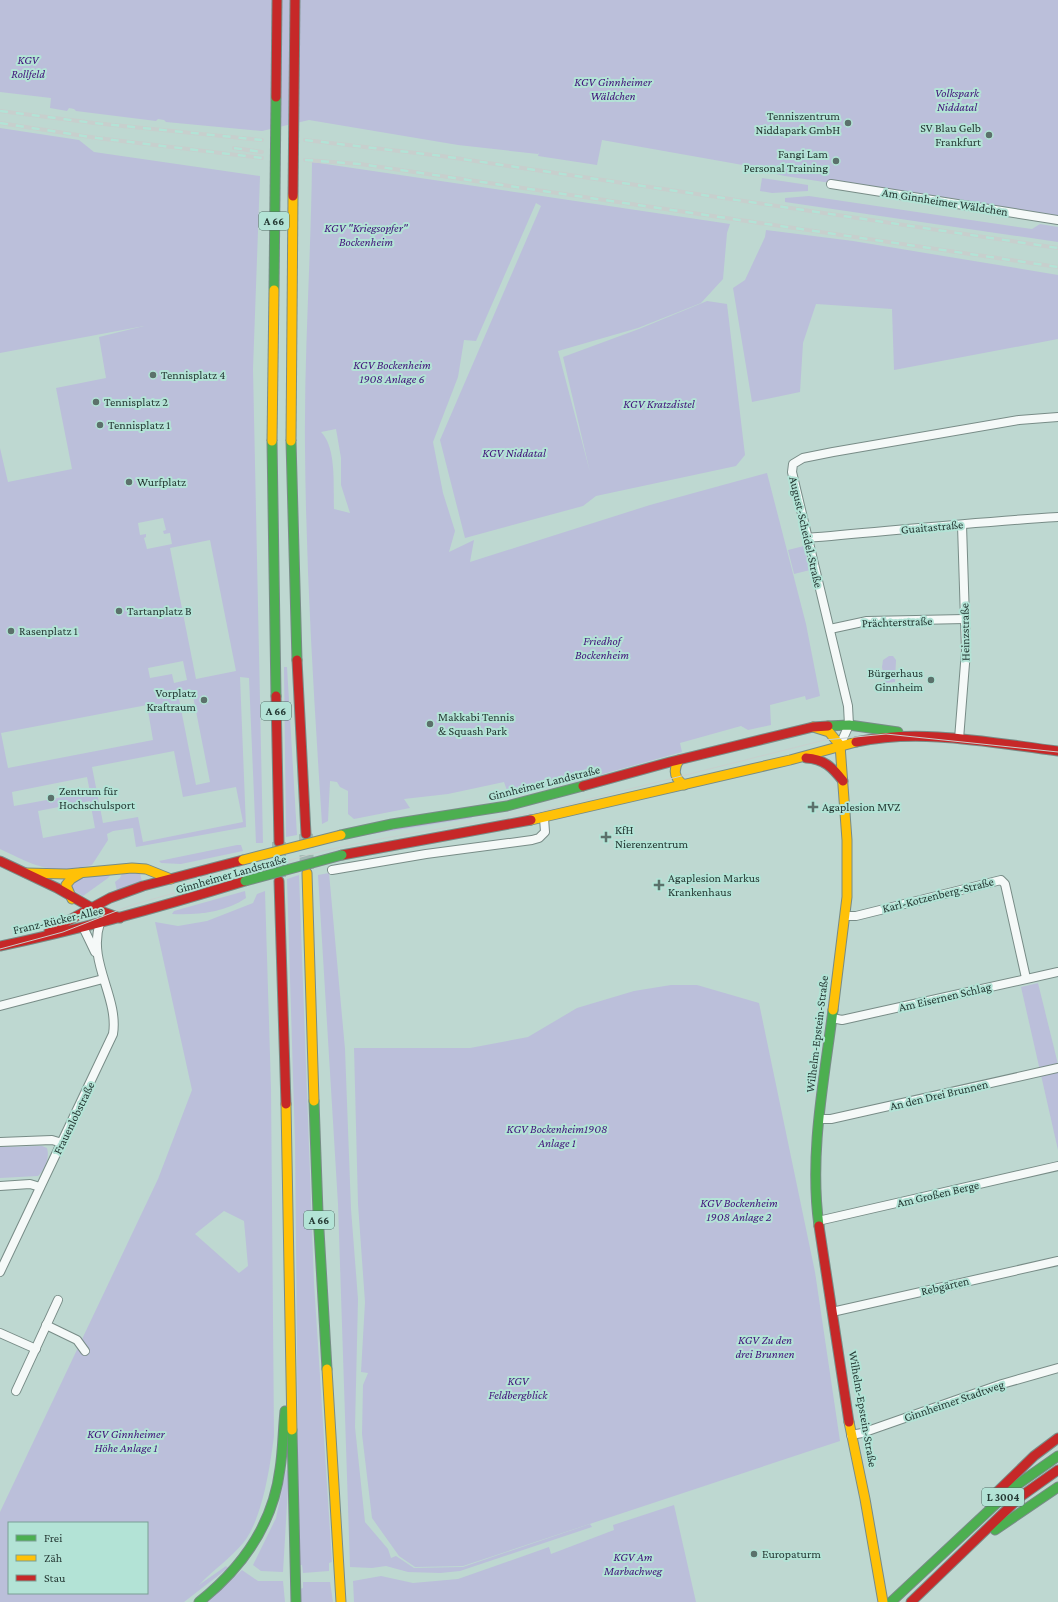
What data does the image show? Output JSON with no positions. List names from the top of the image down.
{
  "streets": {
    "main road": [
      "A 66",
      "Ginnheimer Landstraße",
      "Franz-Rücker-Allee",
      "Wilhelm-Epstein-Straße",
      "L 3004"
    ],
    "street": [
      "Am Ginnheimer Wäldchen",
      "Guaitastraße",
      "August-Scheidel-Straße",
      "Prächterstraße",
      "Heinzstraße",
      "Karl-Kotzenberg-Straße",
      "Am Eisernen Schlag",
      "An den Drei Brunnen",
      "Frauenlobstraße",
      "Am Großen Berge",
      "Rebgärten",
      "Ginnheimer Stadtweg"
    ]
  },
  "crossings": [
    ["Guaitastraße", "August-Scheidel-Straße"],
    ["Guaitastraße", "Heinzstraße"],
    ["August-Scheidel-Straße", "Prächterstraße"],
    ["August-Scheidel-Straße", "Ginnheimer Landstraße"],
    ["Prächterstraße", "Heinzstraße"],
    ["Heinzstraße", "Ginnheimer Landstraße"],
    ["Ginnheimer Landstraße", "Franz-Rücker-Allee"],
    ["Ginnheimer Landstraße", "Wilhelm-Epstein-Straße"],
    ["Karl-Kotzenberg-Straße", "Am Eisernen Schlag"],
    ["Karl-Kotzenberg-Straße", "Wilhelm-Epstein-Straße"],
    ["Franz-Rücker-Allee", "Frauenlobstraße"],
    ["Am Eisernen Schlag", "Wilhelm-Epstein-Straße"],
    ["Wilhelm-Epstein-Straße", "An den Drei Brunnen"],
    ["Wilhelm-Epstein-Straße", "Am Großen Berge"],
    ["Wilhelm-Epstein-Straße", "Rebgärten"],
    ["Wilhelm-Epstein-Straße", "Ginnheimer Stadtweg"]
  ],
  "parks": [
    "KGV Rollfeld",
    "KGV Ginnheimer Wäldchen",
    "Volkspark Niddatal",
    "KGV \"Kriegsopfer\" Bockenheim",
    "KGV Bockenheim 1908 Anlage 6",
    "KGV Kratzdistel",
    "KGV Niddatal",
    "Friedhof Bockenheim",
    "KGV Bockenheim1908 Anlage 1",
    "KGV Bockenheim 1908 Anlage 2",
    "KGV Zu den drei Brunnen",
    "KGV Feldbergblick",
    "KGV Ginnheimer Höhe Anlage 1",
    "KGV Am Marbachweg"
  ],
  "places": {
    "other": [
      "Tenniszentrum Niddapark GmbH",
      "SV Blau Gelb Frankfurt",
      "Fangi Lam Personal Training",
      "Tennisplatz 4",
      "Tennisplatz 2",
      "Tennisplatz 1",
      "Wurfplatz",
      "Tartanplatz B",
      "Rasenplatz 1",
      "Bürgerhaus Ginnheim",
      "Vorplatz Kraftraum",
      "Makkabi Tennis & Squash Park",
      "Zentrum für Hochschulsport",
      "Europaturm"
    ],
    "health": ["Agaplesion MVZ", "KfH Nierenzentrum", "Agaplesion Markus Krankenhaus"]
  },
  "legend": ["Frei", "Zäh", "Stau"]
}
